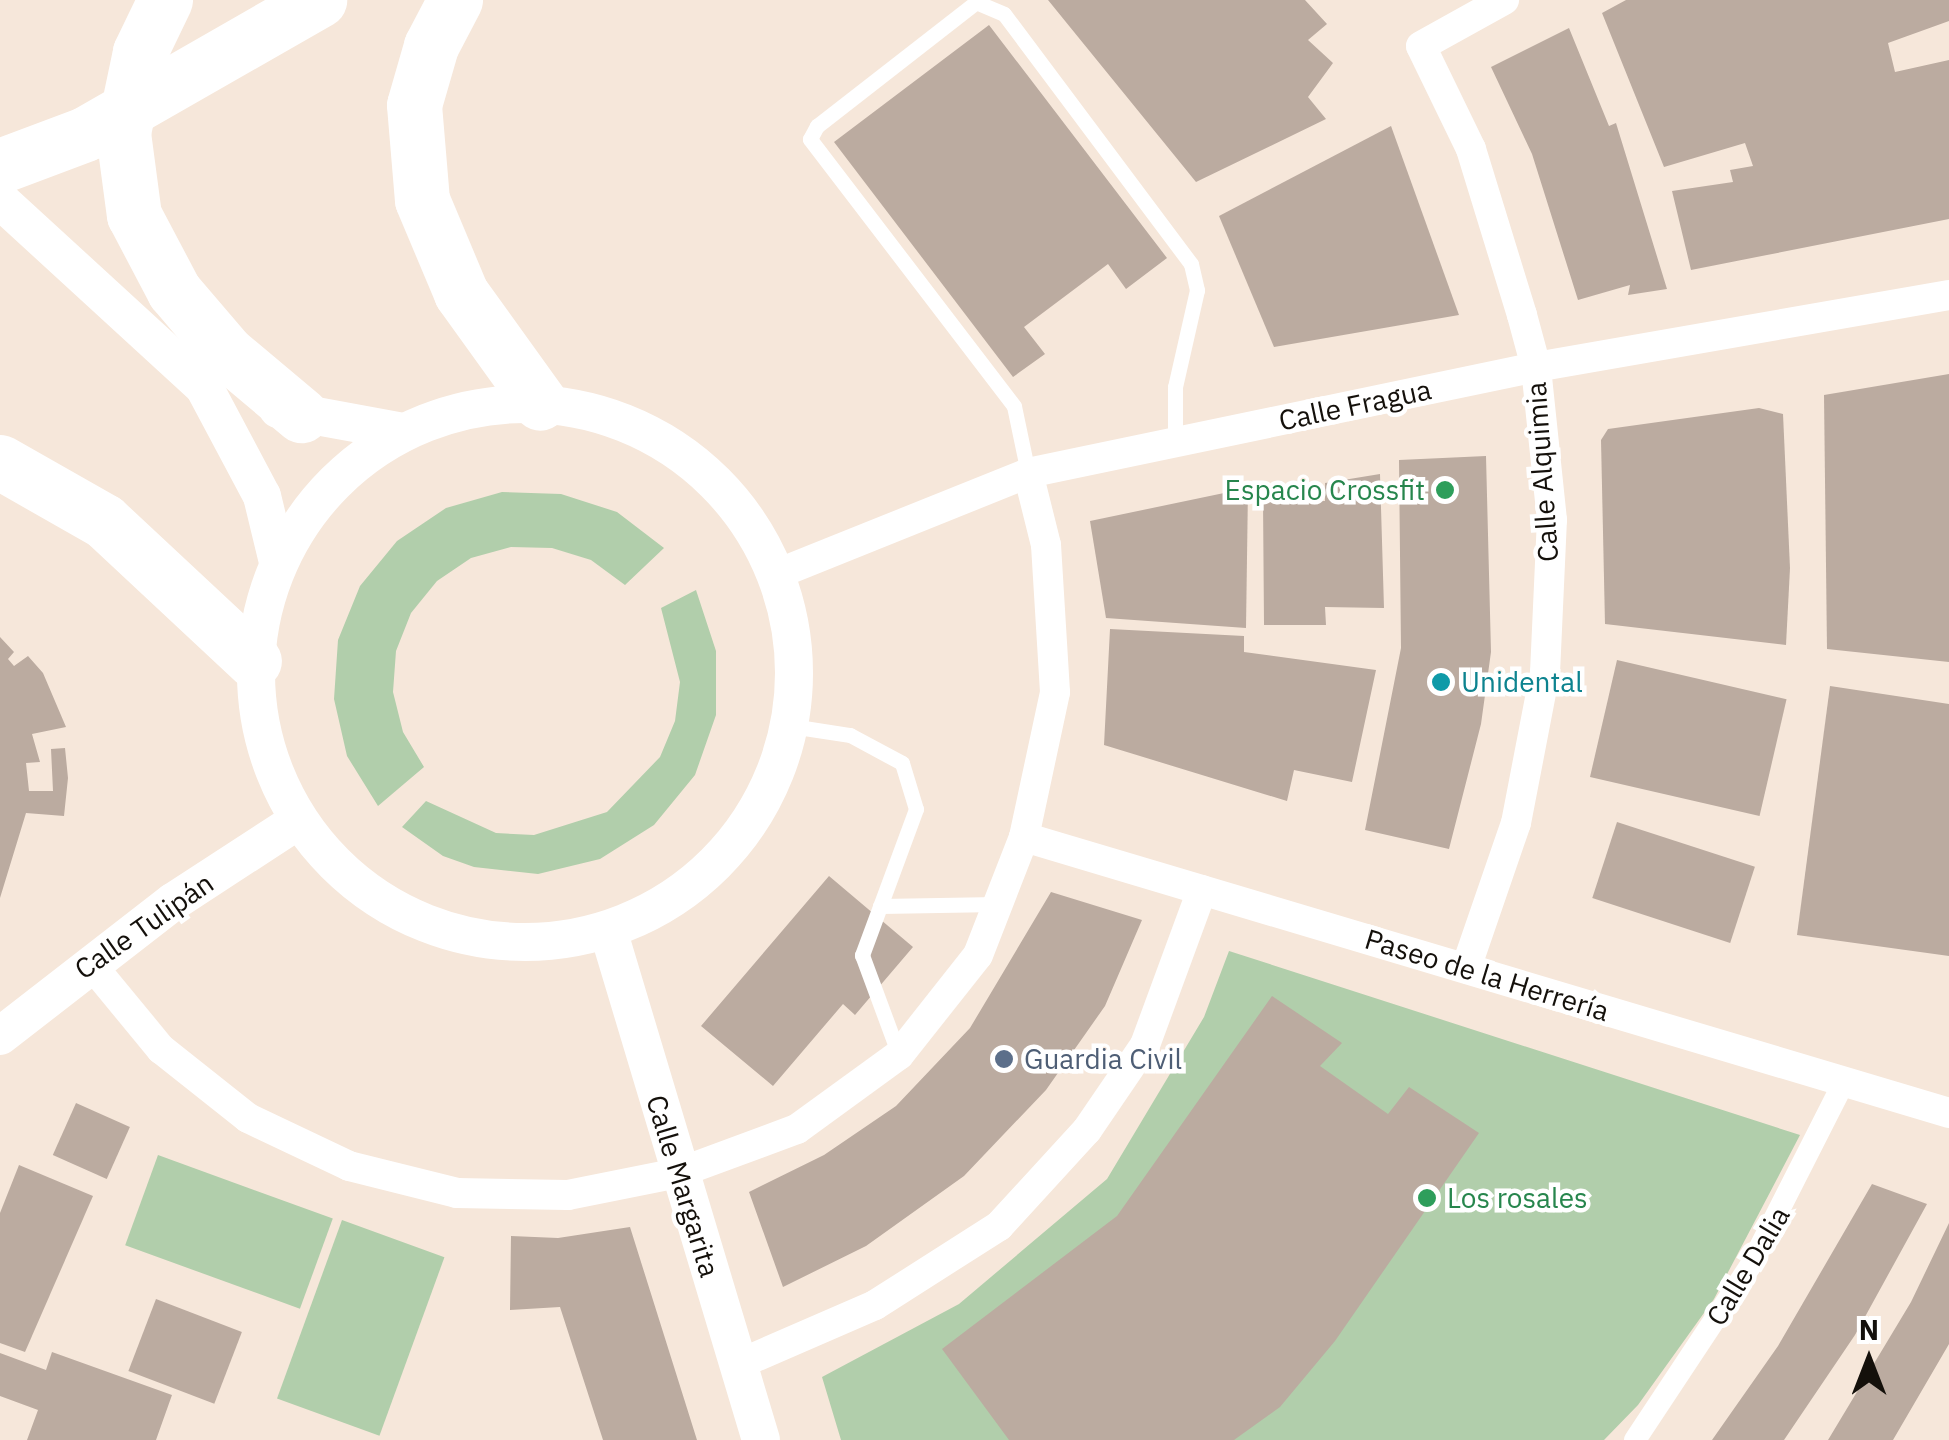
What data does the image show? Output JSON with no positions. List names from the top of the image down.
{
  "streets": {
    "street": [
      "Calle Fragua",
      "Calle Alquimia",
      "Calle Tulipán",
      "Paseo de la Herrería",
      "Calle Margarita",
      "Calle Dalia"
    ]
  },
  "crossings": [
    ["Calle Fragua", "Calle Alquimia"],
    ["Calle Alquimia", "Paseo de la Herrería"],
    ["Paseo de la Herrería", "Calle Dalia"]
  ],
  "places": [
    "Espacio Crossfit",
    "Unidental",
    "Guardia Civil",
    "Los rosales"
  ],
  "north": "top"
}
